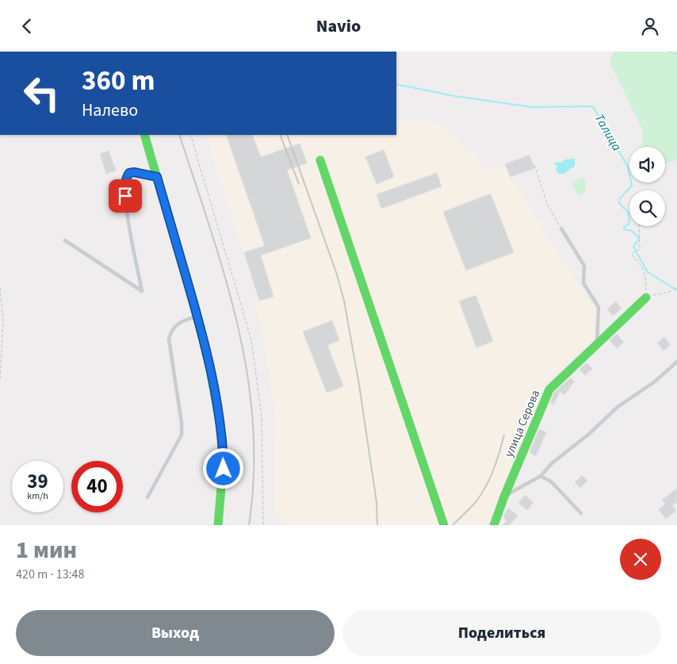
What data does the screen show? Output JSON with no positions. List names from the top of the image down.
{
  "streets": {
    "street": ["улица Серова"]
  },
  "water": ["Талица"],
  "page": {
    "header": "Navio",
    "turn": ["360 m", "Налево"],
    "speed": "39 km/h",
    "limit": "40",
    "heading": ["1 мин", "420 m · 13:48"],
    "buttons": ["Выход", "Поделиться"]
  }
}
